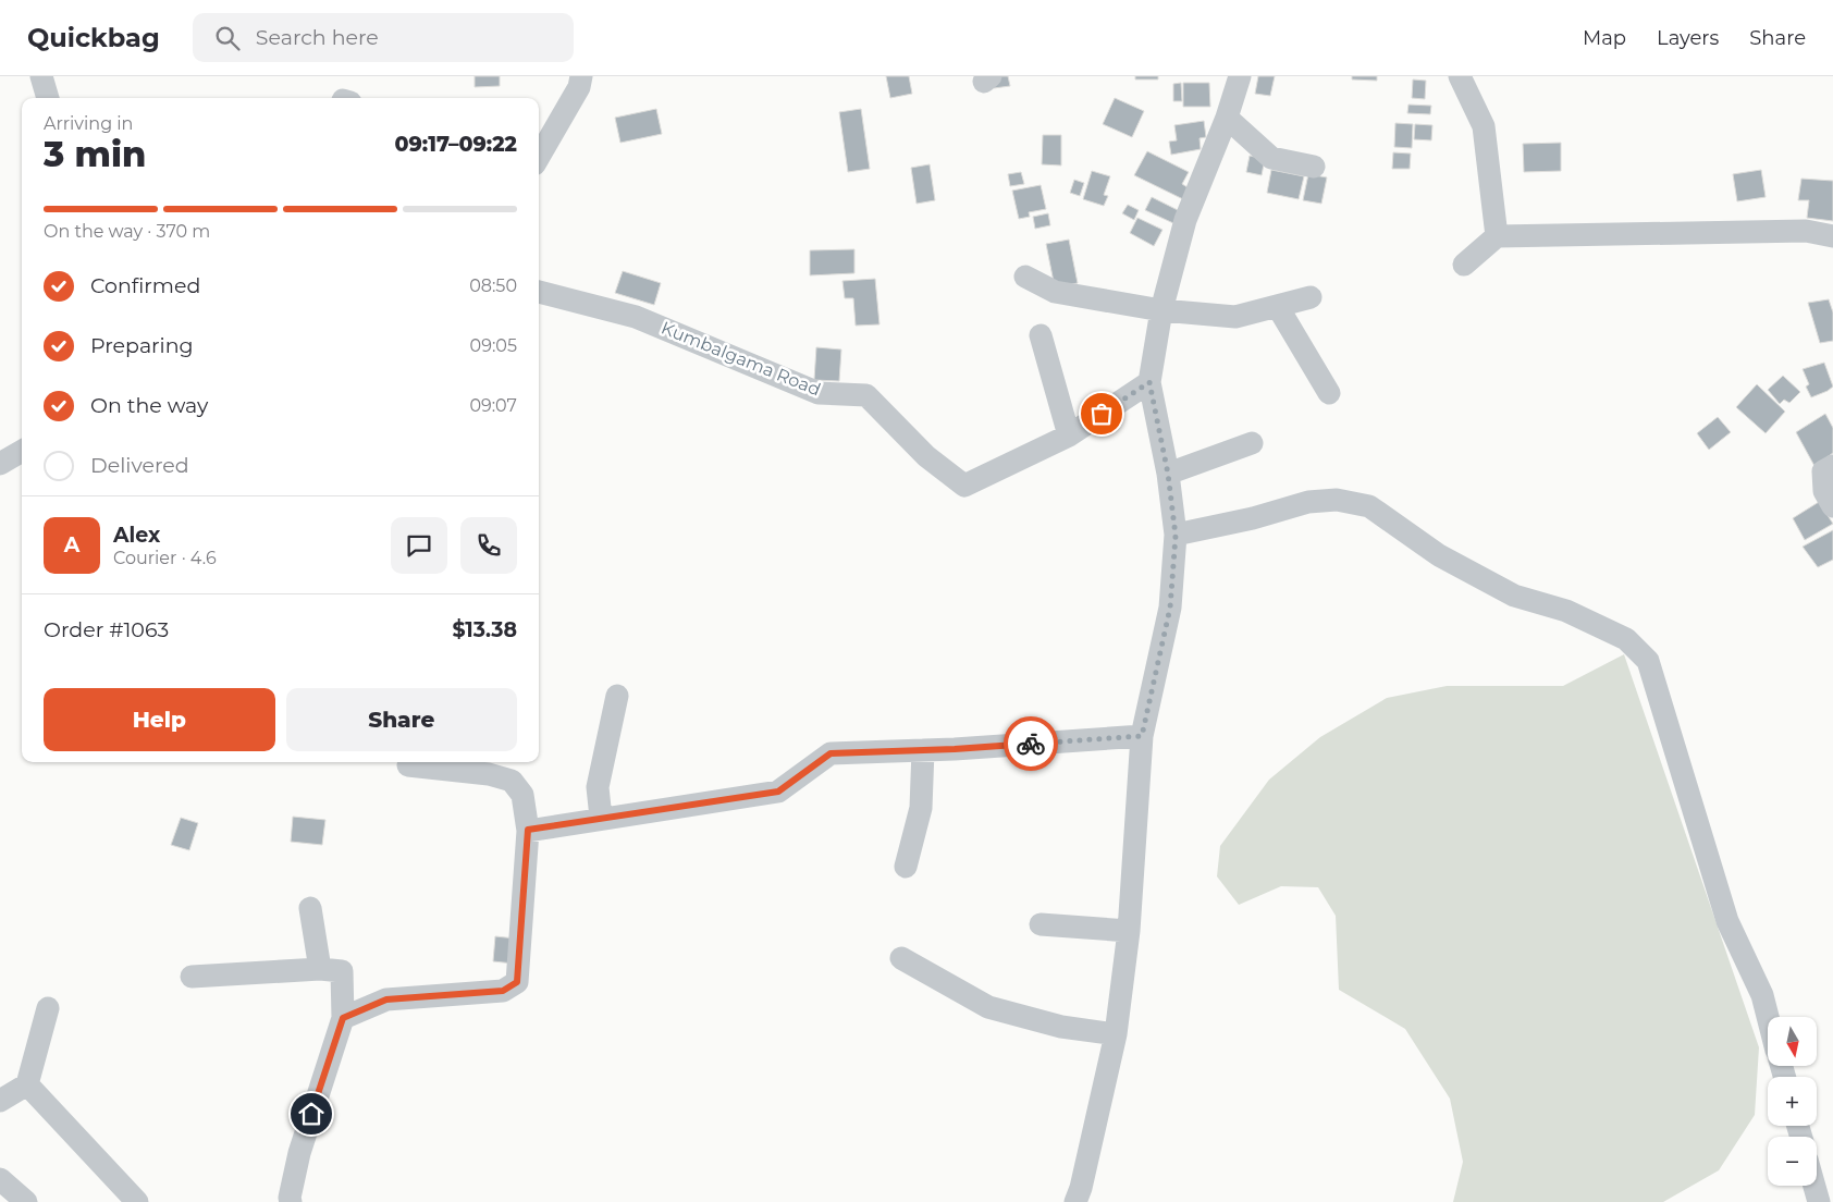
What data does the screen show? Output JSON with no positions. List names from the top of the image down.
{
  "streets": {
    "street": ["Kumbalgama Road"]
  },
  "north": "bottom",
  "page": {
    "header": "Quickbag",
    "search": "Search here",
    "nav": ["Map", "Layers", "Share"],
    "heading": ["3 min", "Arriving in", "09:17–09:22"],
    "panel": [
      "Alex",
      "Courier · 4.6",
      "Order #1063",
      "$13.38"
    ],
    "bar": "On the way · 370 m",
    "list": [
      ["Confirmed", "08:50"],
      ["Preparing", "09:05"],
      ["On the way", "09:07"],
      "Delivered"
    ],
    "round": "A",
    "buttons": ["Help", "Share"],
    "map_buttons": ["+", "−"]
  }
}
